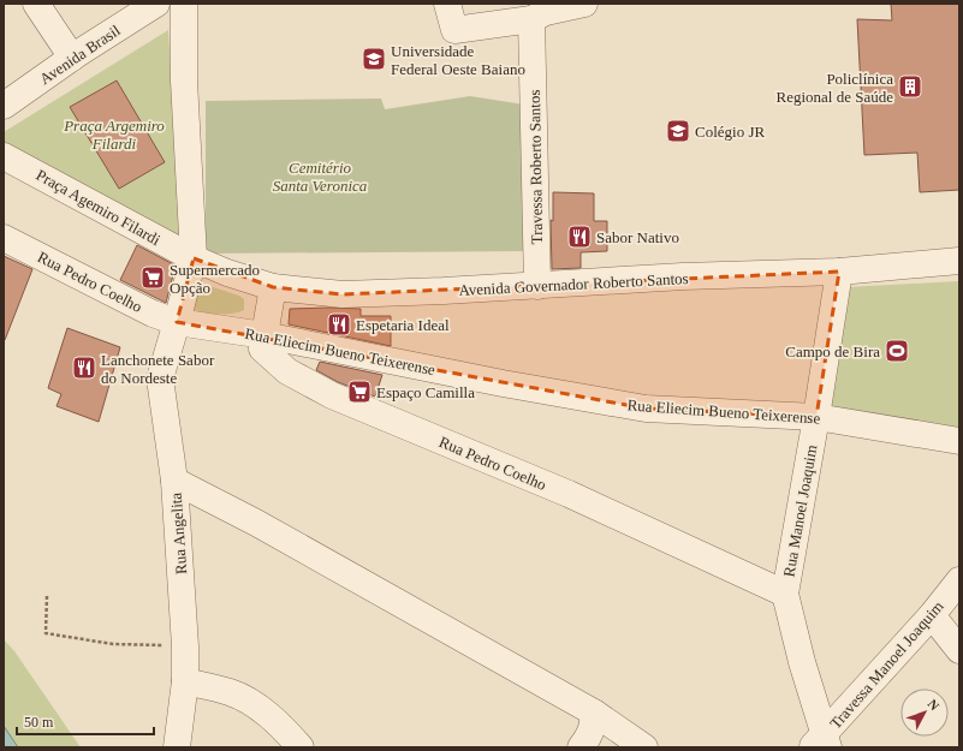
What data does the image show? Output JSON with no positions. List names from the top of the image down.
{
  "streets": {
    "street": [
      "Avenida Brasil",
      "Travessa Roberto Santos",
      "Praça Agemiro Filardi",
      "Rua Pedro Coelho",
      "Avenida Governador Roberto Santos",
      "Rua Eliecim Bueno Teixerense",
      "Rua Manoel Joaquim",
      "Rua Angelita",
      "Travessa Manoel Joaquim"
    ]
  },
  "crossings": [
    ["Travessa Roberto Santos", "Avenida Governador Roberto Santos"],
    ["Praça Agemiro Filardi", "Avenida Governador Roberto Santos"],
    ["Praça Agemiro Filardi", "Rua Angelita"],
    ["Rua Pedro Coelho", "Avenida Governador Roberto Santos"],
    ["Rua Pedro Coelho", "Rua Eliecim Bueno Teixerense"],
    ["Rua Pedro Coelho", "Rua Manoel Joaquim"],
    ["Rua Pedro Coelho", "Rua Angelita"],
    ["Avenida Governador Roberto Santos", "Rua Manoel Joaquim"],
    ["Avenida Governador Roberto Santos", "Rua Angelita"],
    ["Rua Eliecim Bueno Teixerense", "Rua Manoel Joaquim"],
    ["Rua Eliecim Bueno Teixerense", "Rua Angelita"],
    ["Rua Manoel Joaquim", "Travessa Manoel Joaquim"]
  ],
  "parks": ["Praça Argemiro Filardi", "Cemitério Santa Veronica"],
  "places": {
    "school or university": ["Universidade Federal Oeste Baiano", "Colégio JR"],
    "building": ["Policlínica Regional de Saúde"],
    "restaurant": ["Sabor Nativo", "Espetaria Ideal", "Lanchonete Sabor do Nordeste"],
    "supermarket": ["Supermercado Opção", "Espaço Camilla"],
    "sports": ["Campo de Bira"]
  },
  "scale_bar": "50 m",
  "north": "top right"
}
